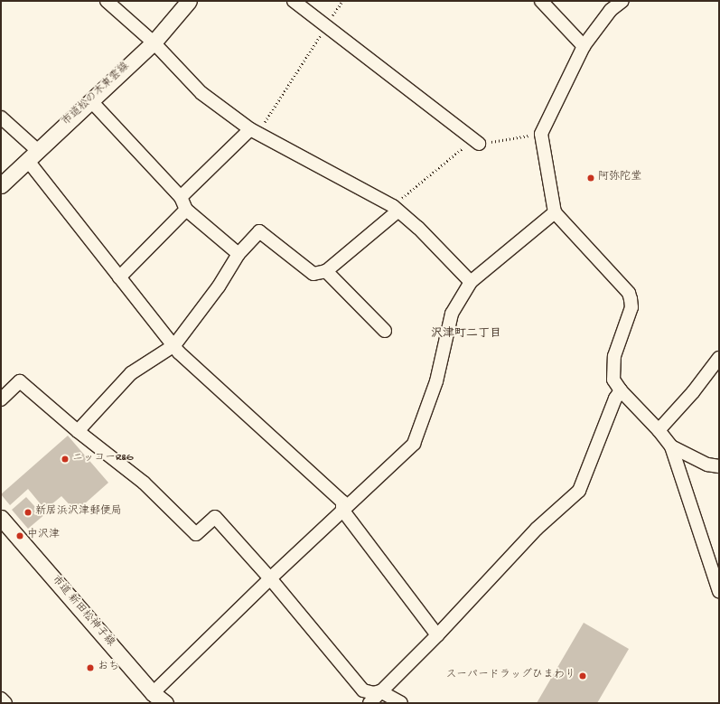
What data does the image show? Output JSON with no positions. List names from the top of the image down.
{
  "streets": {
    "street": ["市道松の木東雲線", "市道 新田松神子線"]
  },
  "districts": ["沢津町二丁目"],
  "places": [
    "阿弥陀堂",
    "ニッコーR&G",
    "新居浜沢津郵便局",
    "中沢津",
    "おち",
    "スーパードラッグひまわり"
  ]
}
